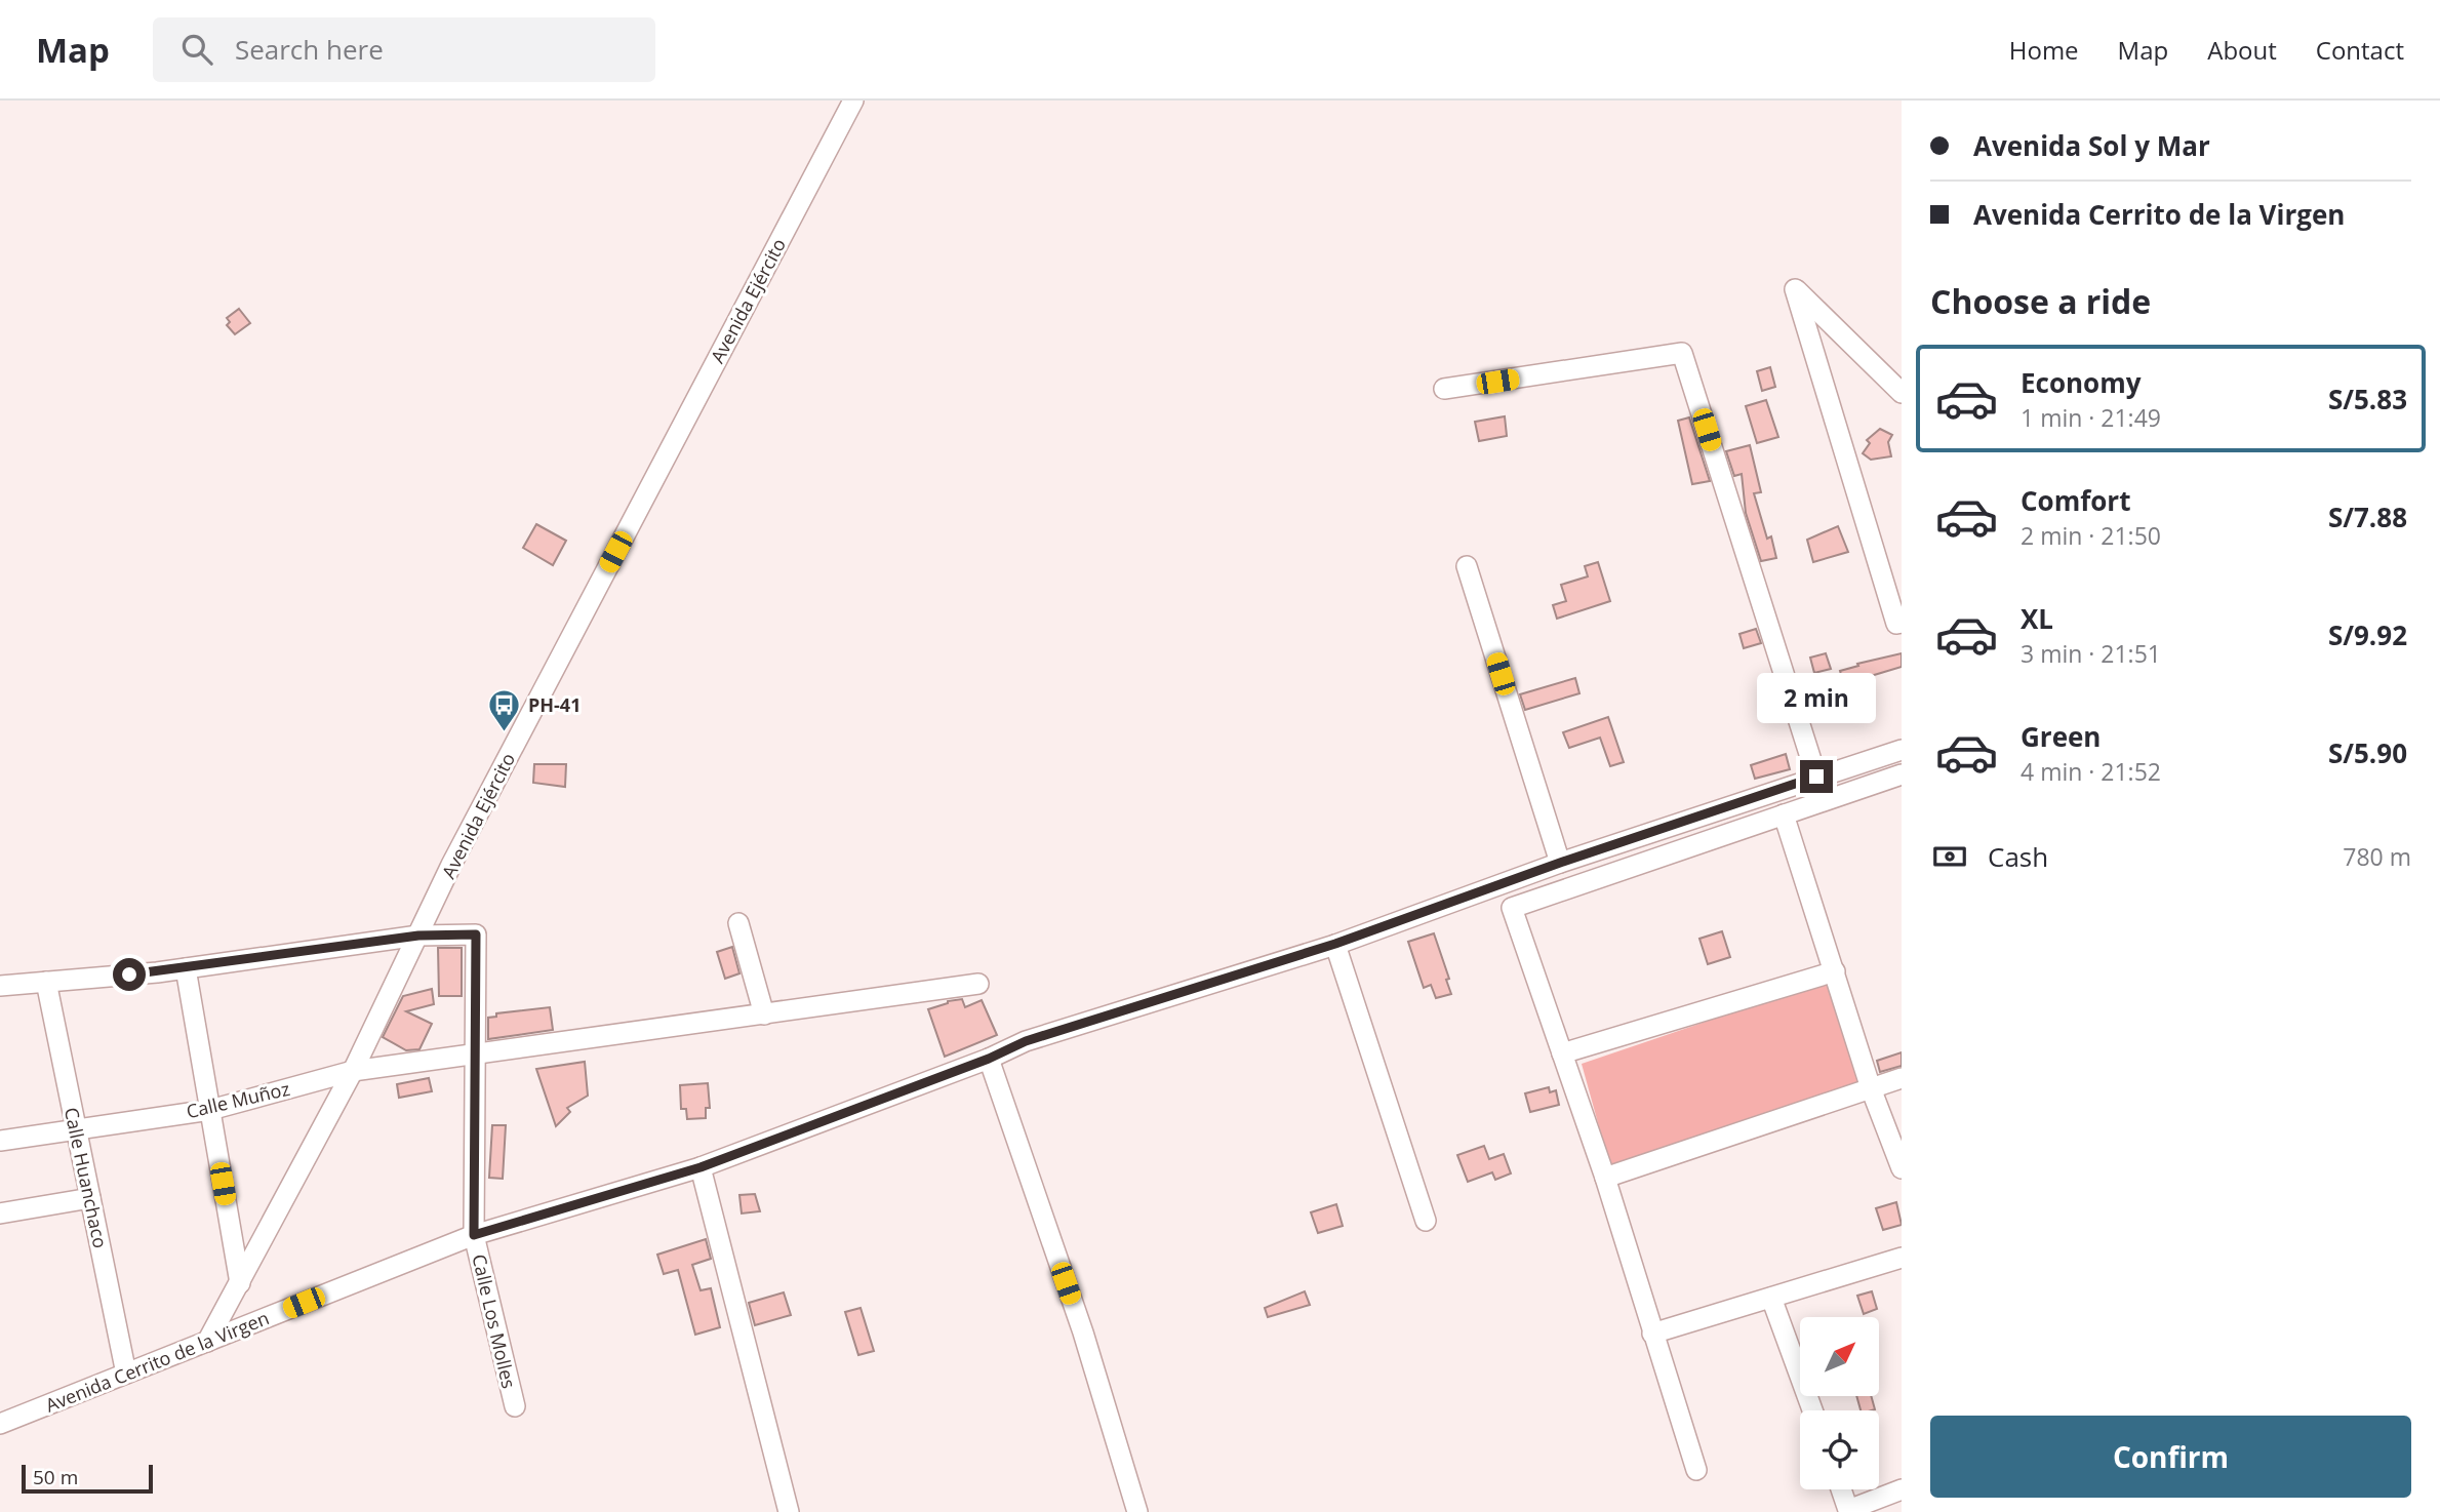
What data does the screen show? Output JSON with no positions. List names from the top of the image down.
{
  "streets": {
    "street": [
      "Avenida Ejército",
      "Calle Muñoz",
      "Calle Huanchaco",
      "Calle Los Molles",
      "Avenida Cerrito de la Virgen"
    ]
  },
  "crossings": [
    ["Avenida Ejército", "Calle Muñoz"],
    ["Avenida Ejército", "Calle Los Molles"],
    ["Avenida Ejército", "Avenida Cerrito de la Virgen"],
    ["Calle Muñoz", "Calle Huanchaco"],
    ["Calle Muñoz", "Calle Los Molles"],
    ["Calle Huanchaco", "Avenida Cerrito de la Virgen"],
    ["Calle Los Molles", "Avenida Cerrito de la Virgen"]
  ],
  "places": {
    "bus stop": ["PH-41"]
  },
  "scale_bar": "50 m",
  "north": "top right",
  "page": {
    "header": "Map",
    "search": "Search here",
    "nav": [
      "Home",
      "Map",
      "About",
      "Contact"
    ],
    "banner": ["Avenida Sol y Mar", "Avenida Cerrito de la Virgen"],
    "heading": "Choose a ride",
    "list": [
      {
        "name": "Economy",
        "note": "1 min · 21:49",
        "value": "S/5.83"
      },
      {
        "name": "Comfort",
        "note": "2 min · 21:50",
        "value": "S/7.88"
      },
      {
        "name": "XL",
        "note": "3 min · 21:51",
        "value": "S/9.92"
      },
      {
        "name": "Green",
        "note": "4 min · 21:52",
        "value": "S/5.90"
      }
    ],
    "bubble": "2 min",
    "pay": ["Cash", "780 m"],
    "buttons": "Confirm",
    "scale": "50 m"
  }
}
